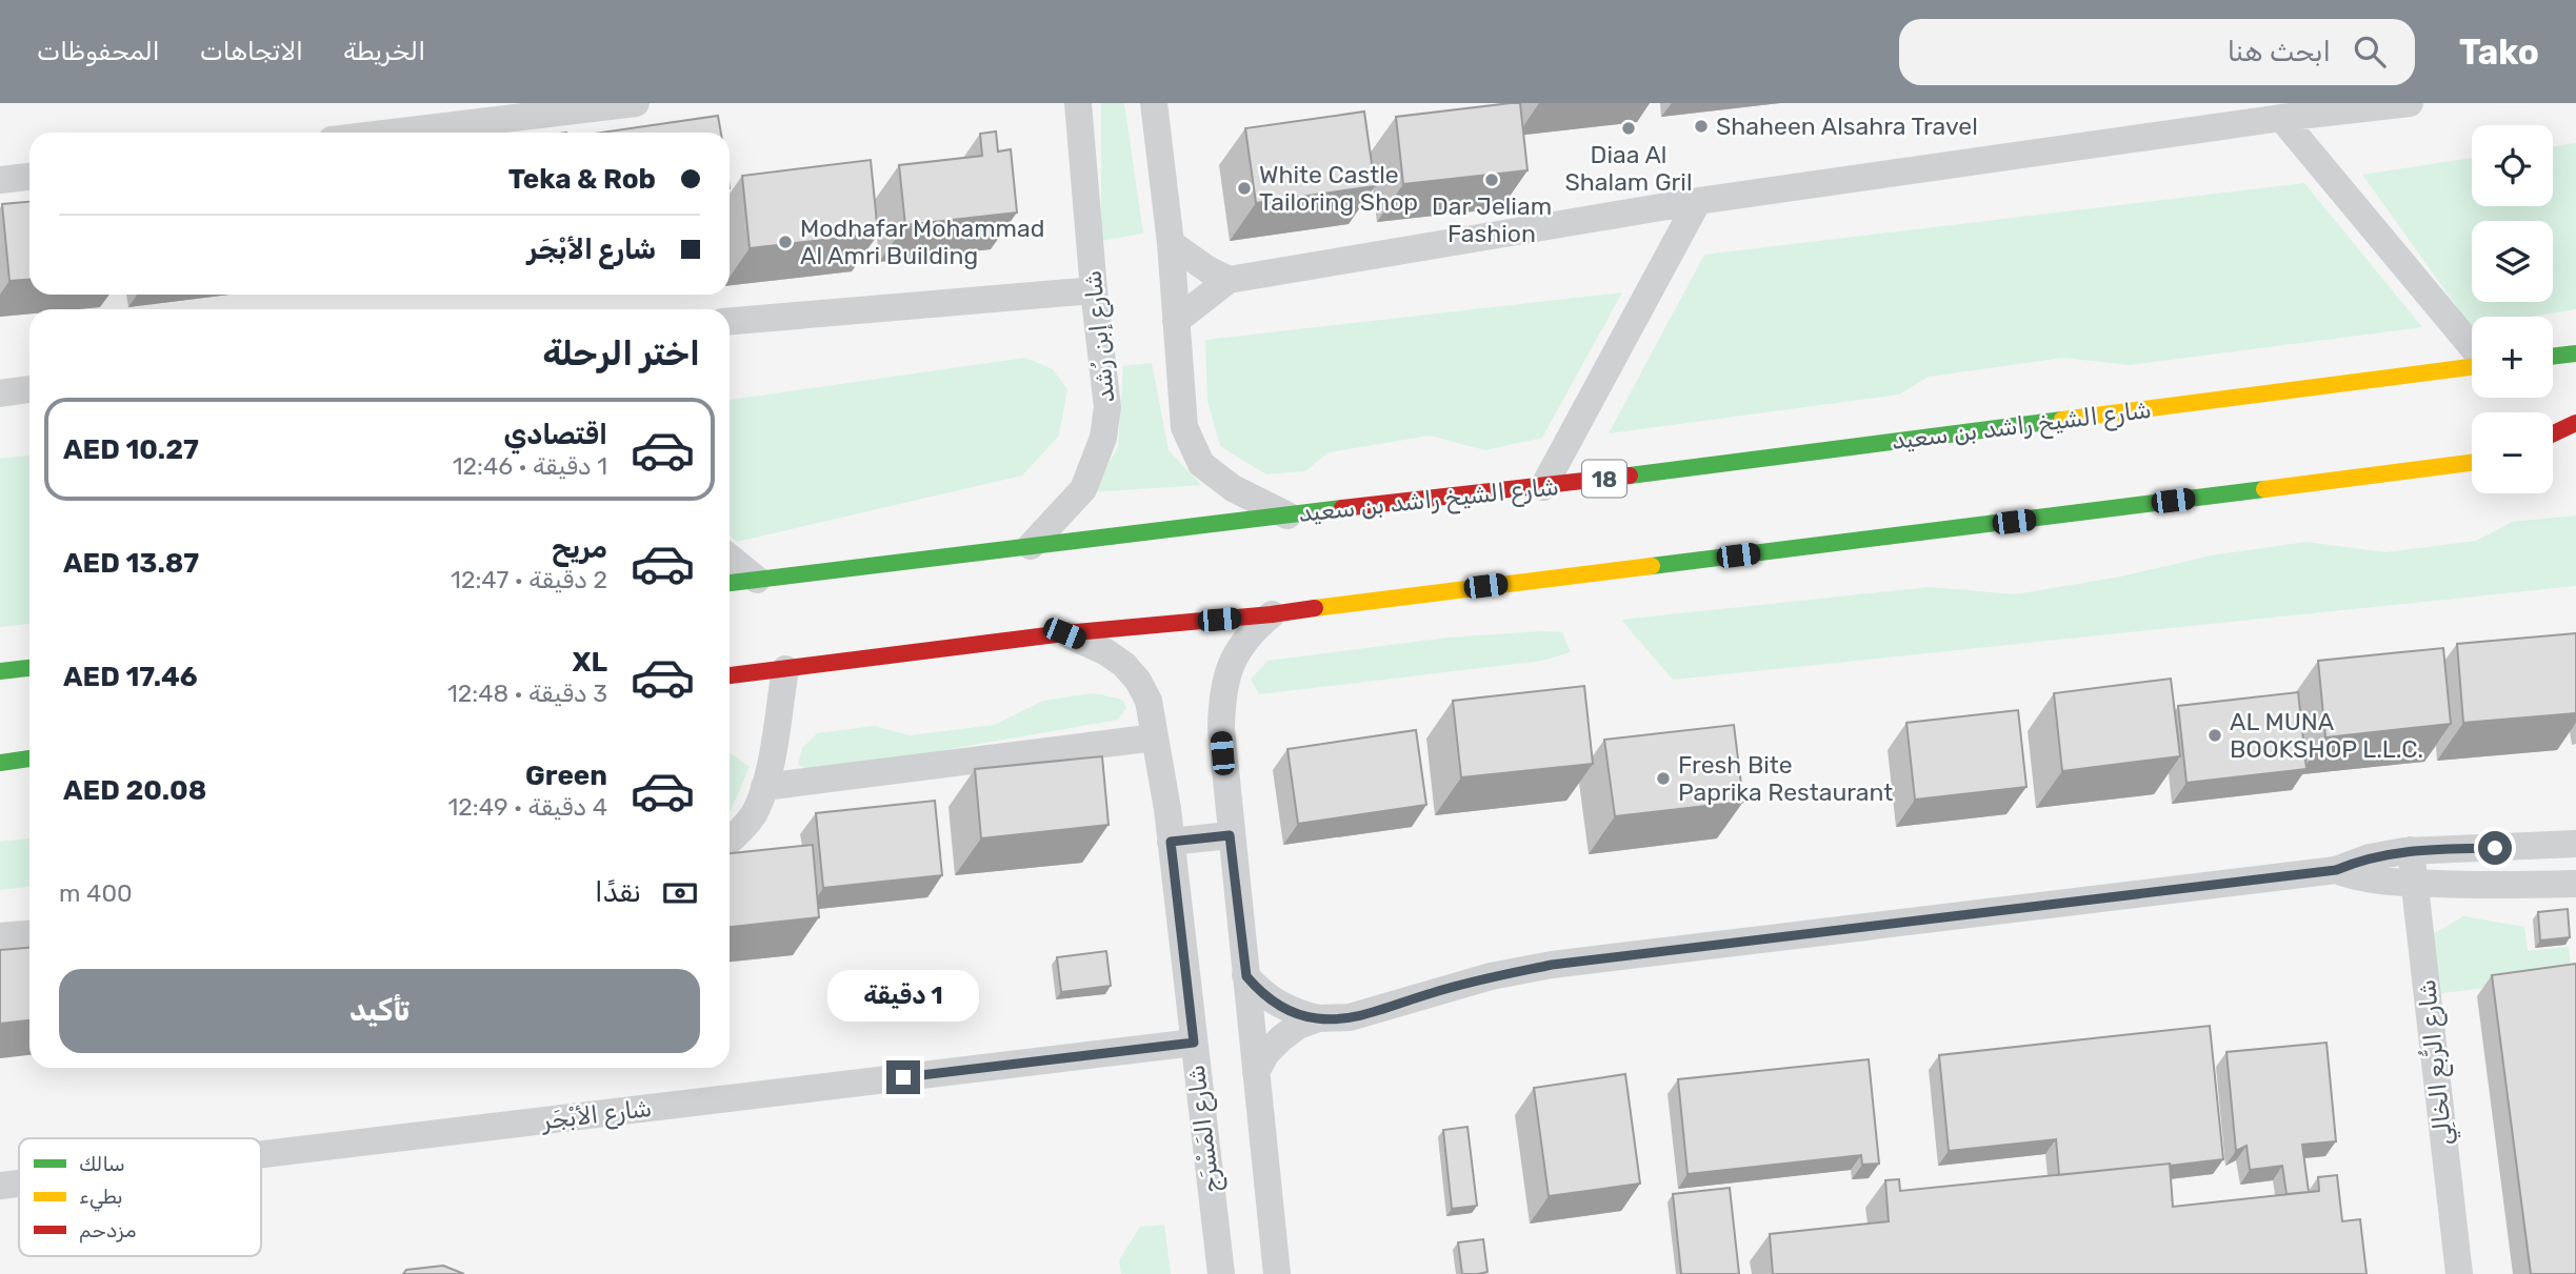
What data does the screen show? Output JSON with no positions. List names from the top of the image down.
{
  "streets": {
    "main road": ["شارع الشيخ راشد بن سعيد", "18"],
    "street": [
      "شارع إبن رُشد",
      "شارع الرُّبع الخالِي",
      "شارع الأبْجَر",
      "شارع المَسْرَج"
    ]
  },
  "crossings": [
    ["شارع إبن رُشد", "شارع الشيخ راشد بن سعيد"],
    ["شارع الأبْجَر", "شارع المَسْرَج"]
  ],
  "places": [
    "Shaheen Alsahra Travel",
    "Diaa Al Shalam Gril",
    "Dar Jeliam Fashion",
    "White Castle Tailoring Shop",
    "Modhafar Mohammad Al Amri Building",
    "AL MUNA BOOKSHOP L.L.C.",
    "Fresh Bite Paprika Restaurant"
  ],
  "legend": ["سالك", "بطيء", "مزدحم"],
  "page": {
    "header": "Tako",
    "search": "ابحث هنا",
    "nav": ["الخريطة", "الاتجاهات", "المحفوظات"],
    "map_buttons": ["+", "−"],
    "banner": ["Teka & Rob", "شارع الأبْجَر"],
    "heading": "اختر الرحلة",
    "list": [
      {
        "name": "اقتصادي",
        "note": "1 دقيقة · 12:46",
        "value": "AED 10.27"
      },
      {
        "name": "مريح",
        "note": "2 دقيقة · 12:47",
        "value": "AED 13.87"
      },
      {
        "name": "XL",
        "note": "3 دقيقة · 12:48",
        "value": "AED 17.46"
      },
      {
        "name": "Green",
        "note": "4 دقيقة · 12:49",
        "value": "AED 20.08"
      }
    ],
    "pay": ["نقدًا", "400 m"],
    "buttons": "تأكيد",
    "bubble": "1 دقيقة"
  }
}
